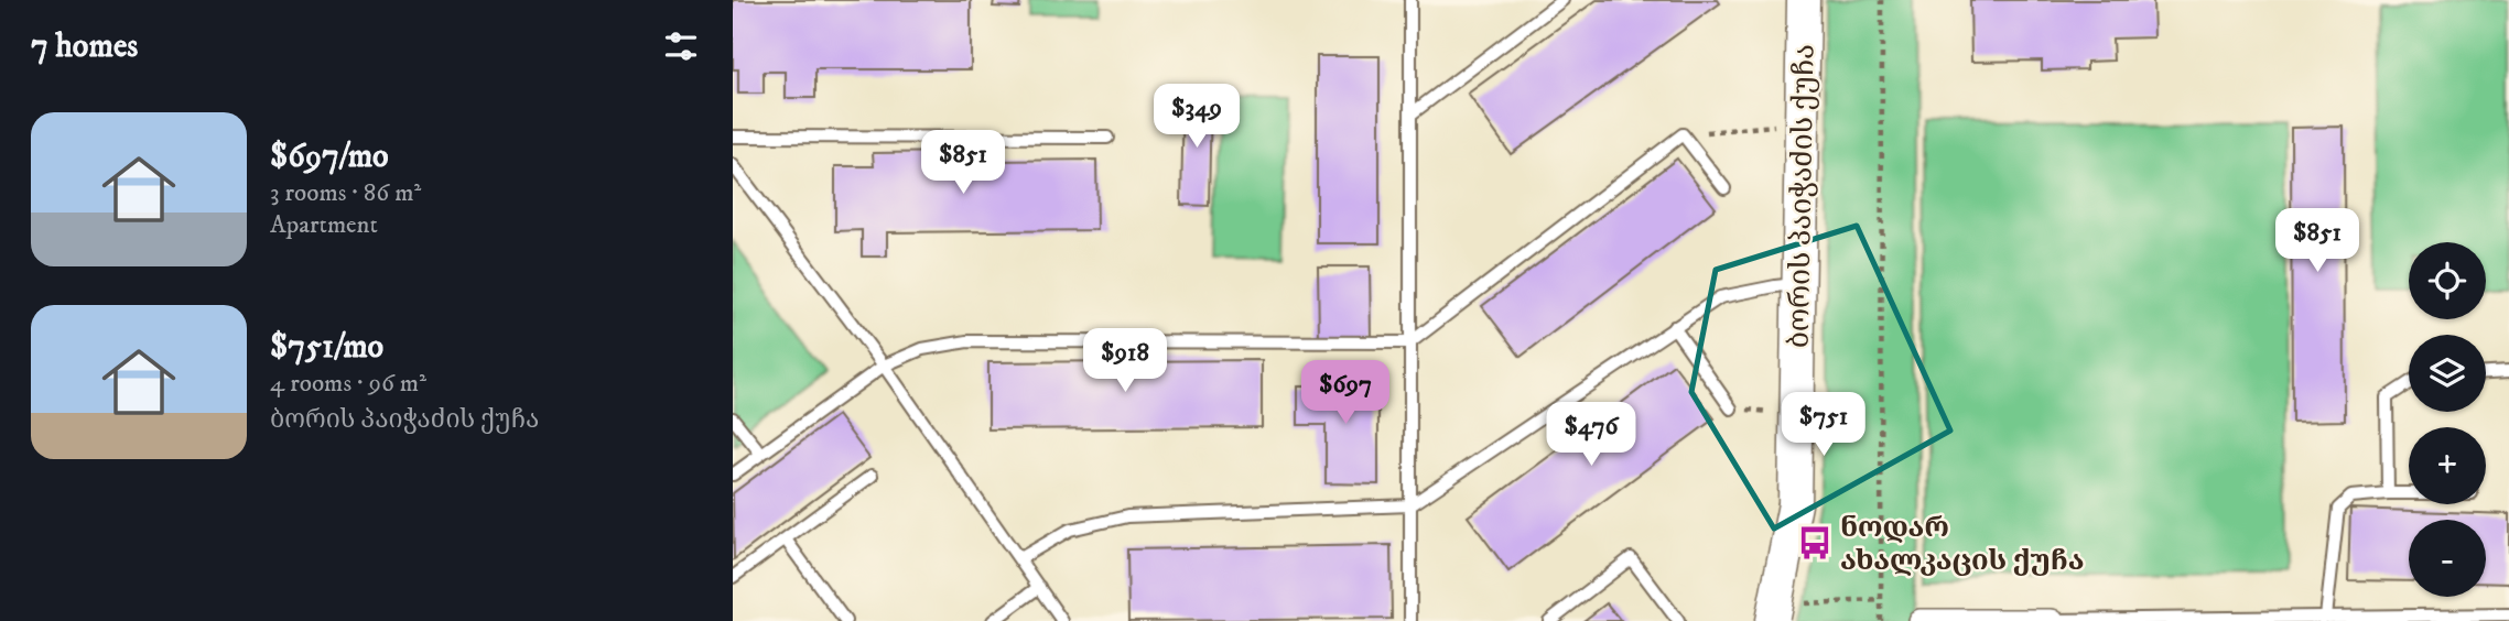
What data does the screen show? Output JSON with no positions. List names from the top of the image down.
{
  "streets": {
    "street": ["ბორის პაიჭაძის ქუჩა"]
  },
  "places": {
    "bus stop": ["ნოდარ ახალკაცის ქუჩა"]
  },
  "page": {
    "heading": "7 homes",
    "price": [
      "$349",
      "$851",
      "$851",
      "$918",
      "$697",
      "$751",
      "$476"
    ],
    "list": [
      {
        "name": "$697/mo",
        "note": "3 rooms · 86 m² · Apartment"
      },
      {
        "name": "$751/mo",
        "note": "4 rooms · 96 m² · ბორის პაიჭაძის ქუჩა"
      }
    ],
    "map_buttons": ["+", "−"]
  }
}
